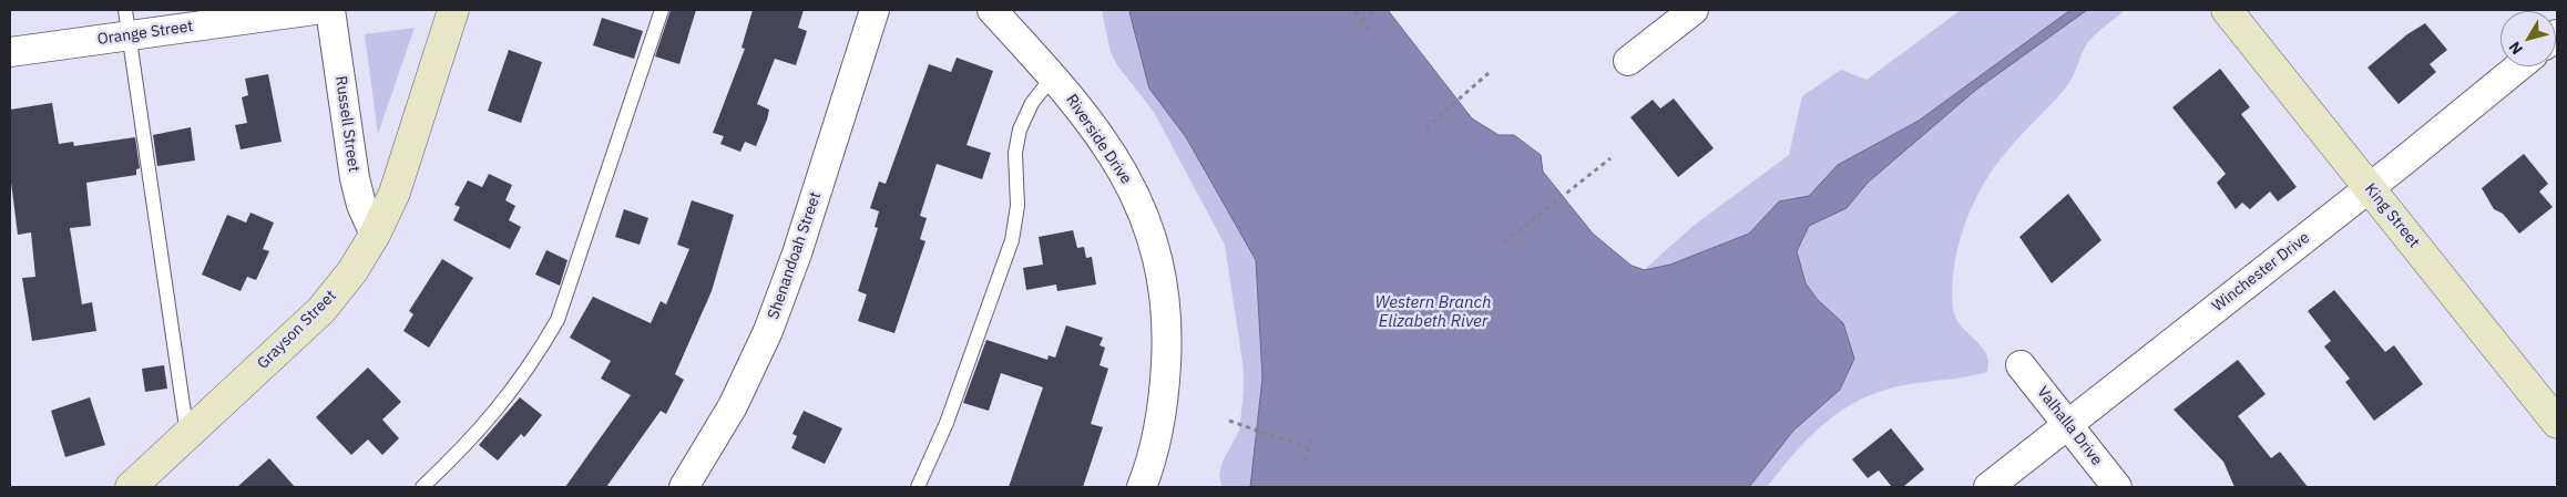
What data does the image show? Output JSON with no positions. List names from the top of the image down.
{
  "streets": {
    "street": [
      "Orange Street",
      "Russell Street",
      "Riverside Drive",
      "King Street",
      "Shenandoah Street",
      "Winchester Drive",
      "Grayson Street",
      "Valhalla Drive"
    ]
  },
  "crossings": [
    ["Russell Street", "Grayson Street"],
    ["King Street", "Winchester Drive"],
    ["Winchester Drive", "Valhalla Drive"]
  ],
  "water": ["Western Branch Elizabeth River"],
  "north": "bottom left"
}
